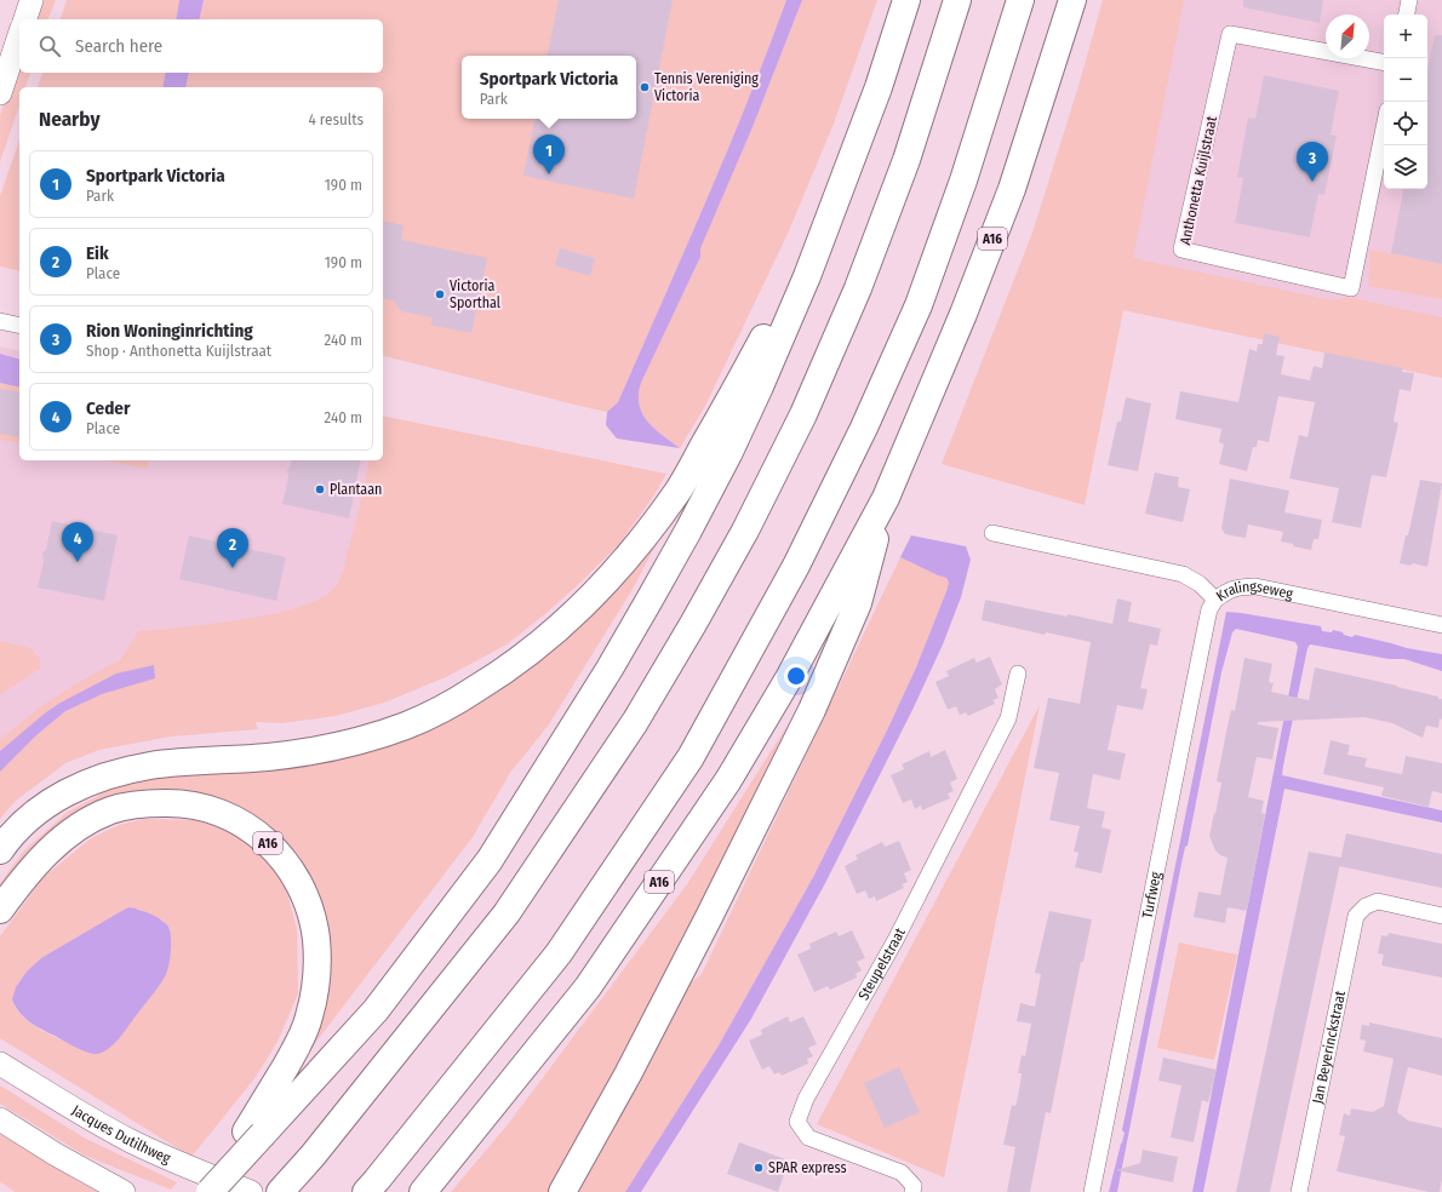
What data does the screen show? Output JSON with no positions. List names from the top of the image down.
{
  "streets": {
    "highway": ["A16"],
    "main road": ["Jacques Dutilhweg"],
    "street": [
      "Anthonetta Kuijlstraat",
      "Kralingseweg",
      "Turfweg",
      "Steupelstraat",
      "Jan Beyerinckstraat"
    ]
  },
  "crossings": [
    ["Kralingseweg", "Turfweg"]
  ],
  "places": [
    "Tennis Vereniging Victoria",
    "Victoria Sporthal",
    "Plantaan",
    "SPAR express"
  ],
  "north": "top right",
  "page": {
    "map_buttons": ["+", "−"],
    "search": "Search here",
    "popup": ["Sportpark Victoria", "Park"],
    "heading": ["Nearby", "4 results"],
    "pins": [
      "1",
      "3",
      "4",
      "2"
    ],
    "list": [
      {
        "mark": "1",
        "name": "Sportpark Victoria",
        "note": "Park",
        "value": "190 m"
      },
      {
        "mark": "2",
        "name": "Eik",
        "note": "Place",
        "value": "190 m"
      },
      {
        "mark": "3",
        "name": "Rion Woninginrichting",
        "note": "Shop · Anthonetta Kuijlstraat",
        "value": "240 m"
      },
      {
        "mark": "4",
        "name": "Ceder",
        "note": "Place",
        "value": "240 m"
      }
    ]
  }
}
